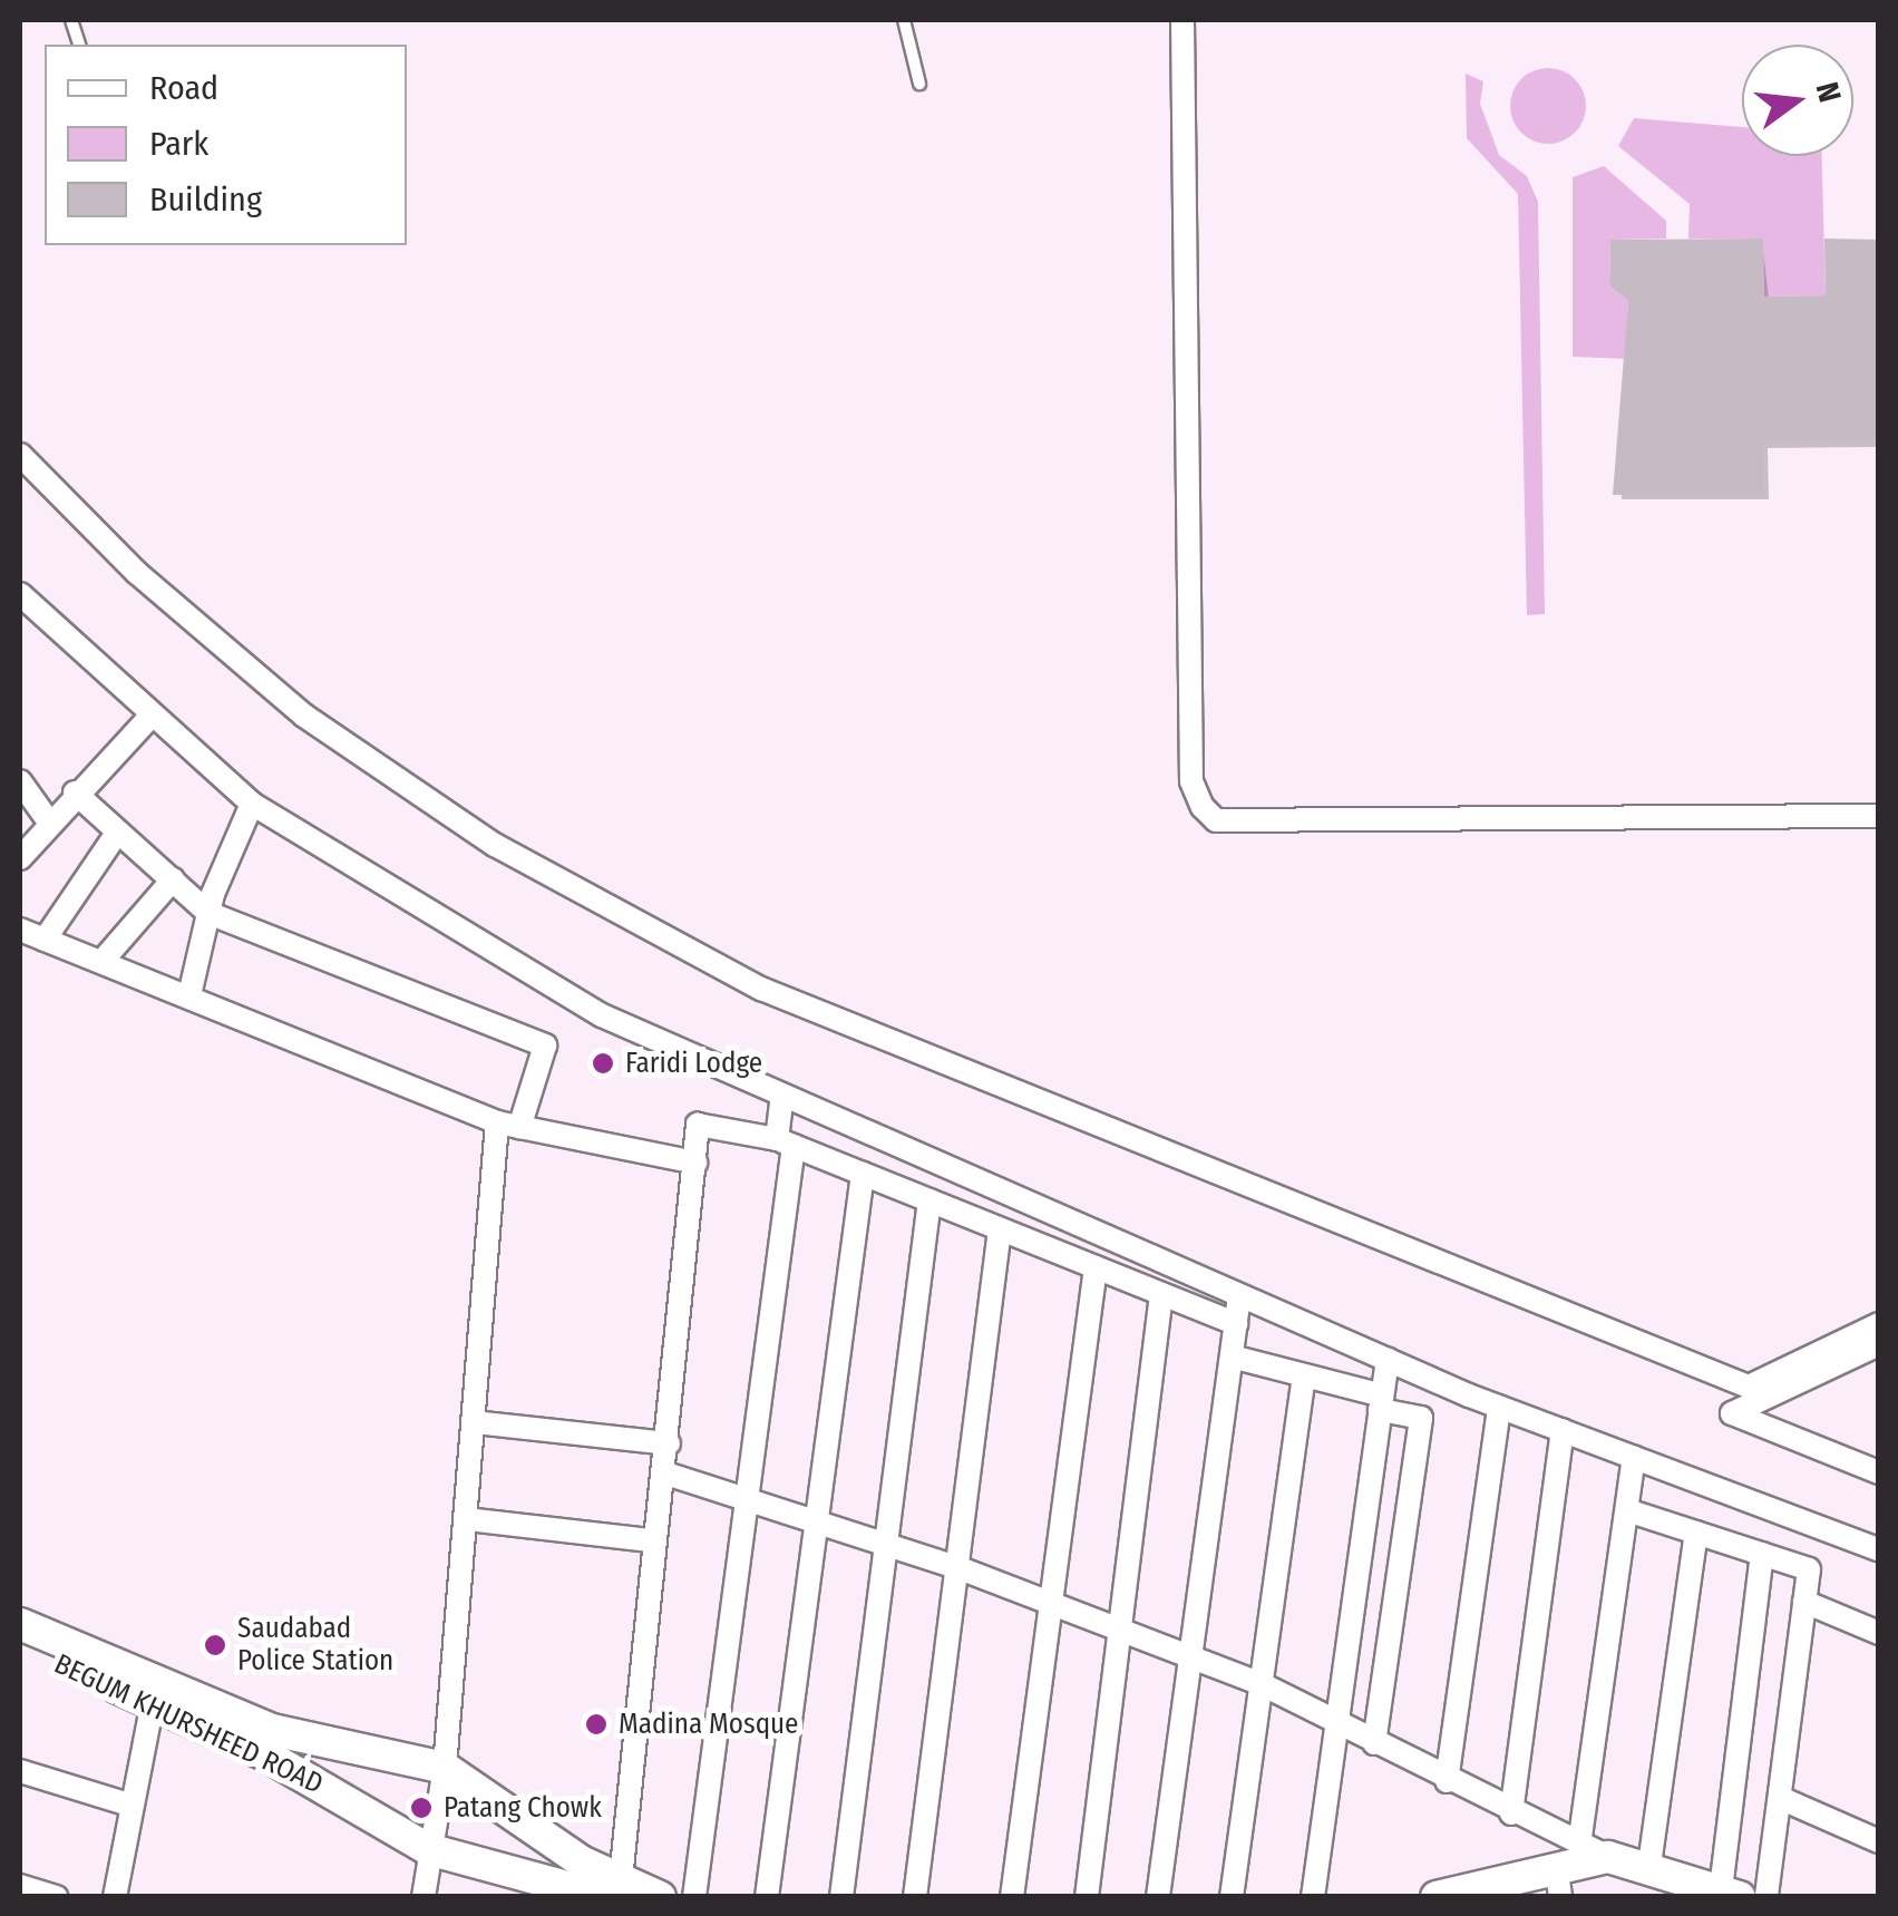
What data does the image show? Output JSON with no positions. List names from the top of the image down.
{
  "streets": {
    "main road": ["BEGUM KHURSHEED ROAD"]
  },
  "places": [
    "Faridi Lodge",
    "Saudabad Police Station",
    "Madina Mosque",
    "Patang Chowk"
  ],
  "legend": ["Road", "Park", "Building"],
  "north": "right"
}
